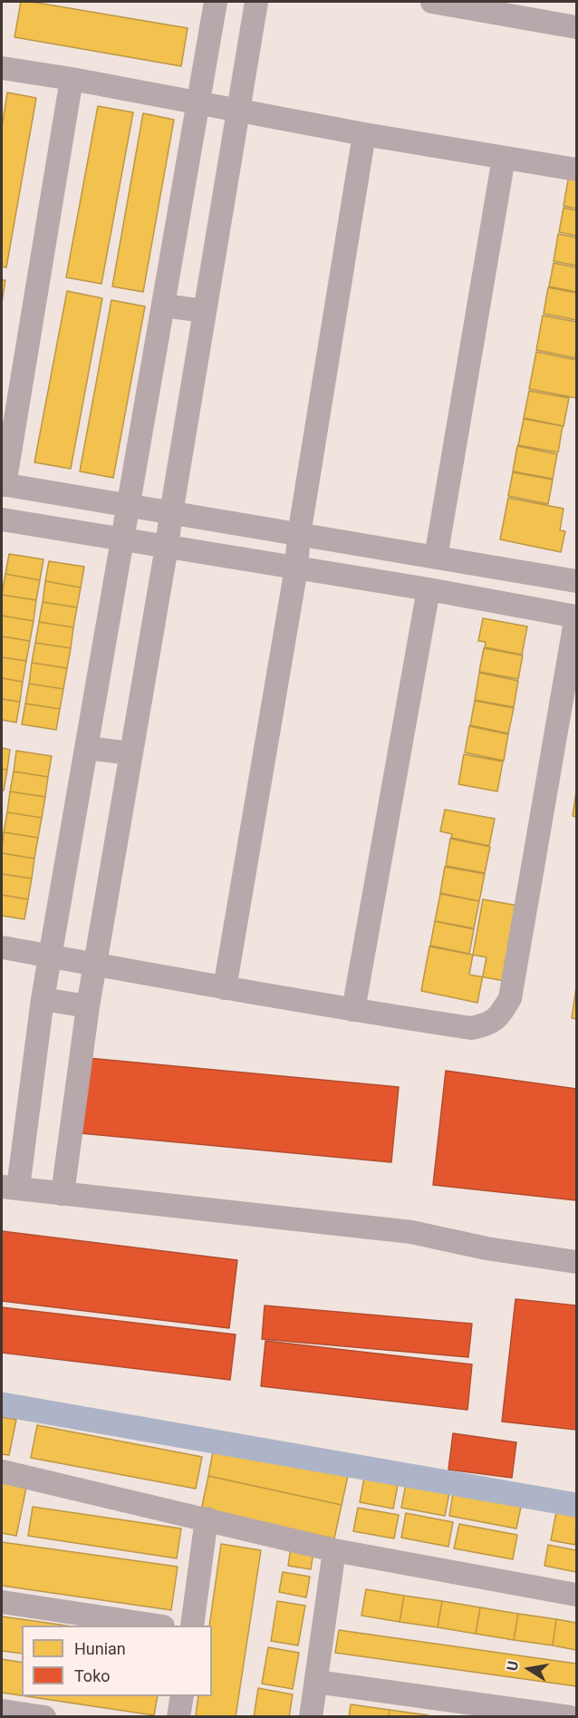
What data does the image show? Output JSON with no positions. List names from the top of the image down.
{
  "legend": ["Hunian", "Toko"],
  "north": "left"
}
